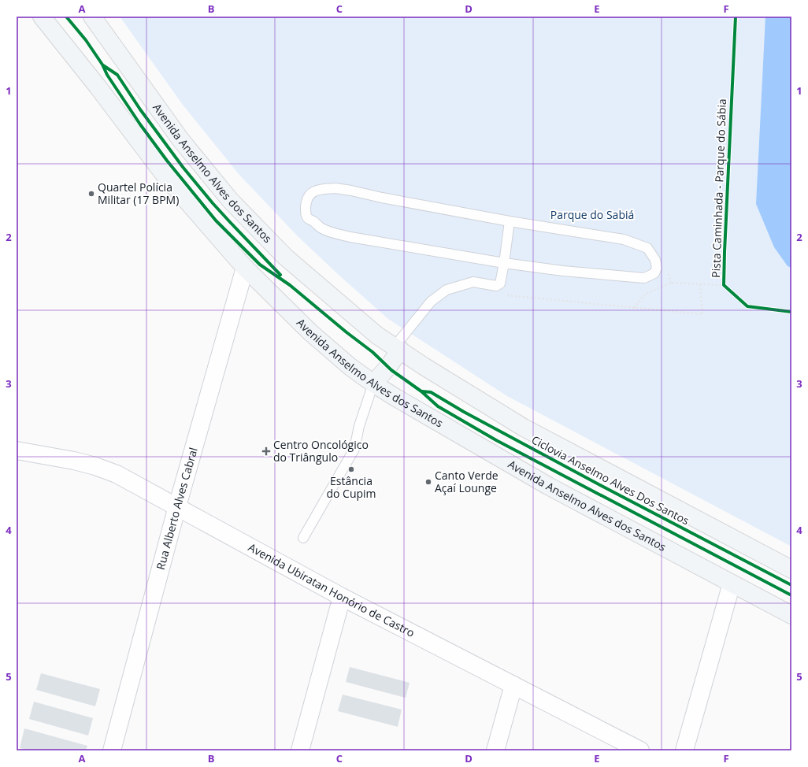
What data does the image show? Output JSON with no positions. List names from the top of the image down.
{
  "streets": {
    "main road": ["Avenida Anselmo Alves dos Santos"],
    "street": ["Rua Alberto Alves Cabral", "Avenida Ubiratan Honório de Castro"],
    "cycle path": ["Pista Caminhada - Parque do Sábia", "Ciclovia Anselmo Alves Dos Santos"]
  },
  "crossings": [
    ["Avenida Anselmo Alves dos Santos", "Rua Alberto Alves Cabral"],
    ["Rua Alberto Alves Cabral", "Avenida Ubiratan Honório de Castro"]
  ],
  "parks": ["Parque do Sabiá"],
  "places": {
    "other": ["Quartel Polícia Militar (17 BPM)", "Estância do Cupim", "Canto Verde Açaí Lounge"],
    "health": ["Centro Oncológico do Triângulo"]
  },
  "grid": {
    "columns": [
      "A",
      "B",
      "C",
      "D",
      "E",
      "F"
    ],
    "rows": [
      "1",
      "2",
      "3",
      "4",
      "5"
    ]
  }
}
